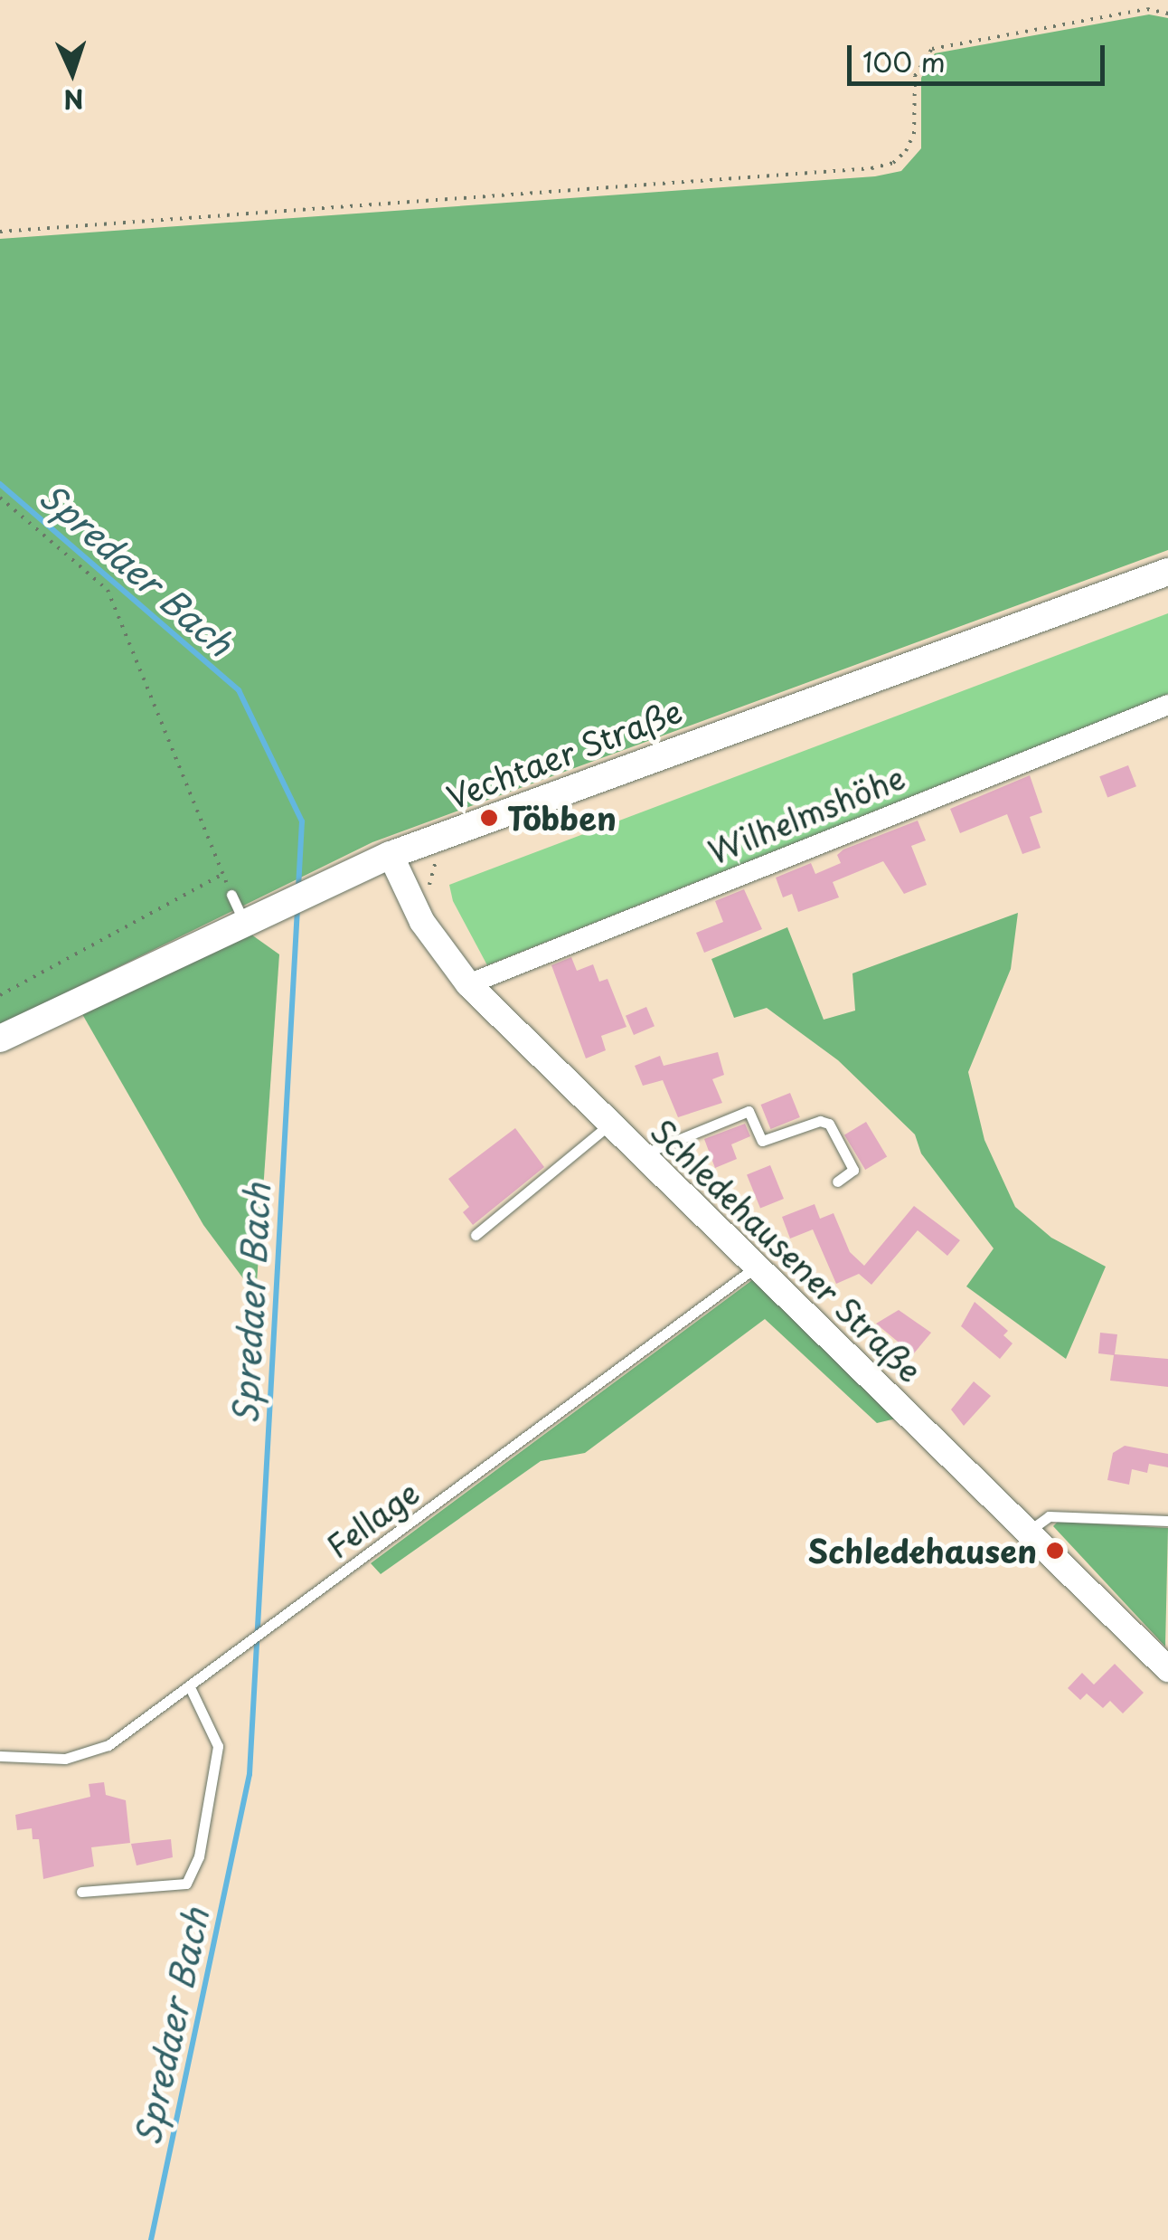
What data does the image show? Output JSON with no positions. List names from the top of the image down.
{
  "streets": {
    "main road": ["Vechtaer Straße"],
    "street": ["Wilhelmshöhe", "Schledehausener Straße"],
    "lane": ["Fellage"]
  },
  "crossings": [
    ["Vechtaer Straße", "Schledehausener Straße"],
    ["Wilhelmshöhe", "Schledehausener Straße"],
    ["Schledehausener Straße", "Fellage"]
  ],
  "water": ["Spredaer Bach"],
  "places": ["Többen", "Schledehausen"],
  "scale_bar": "100 m",
  "north": "bottom"
}
